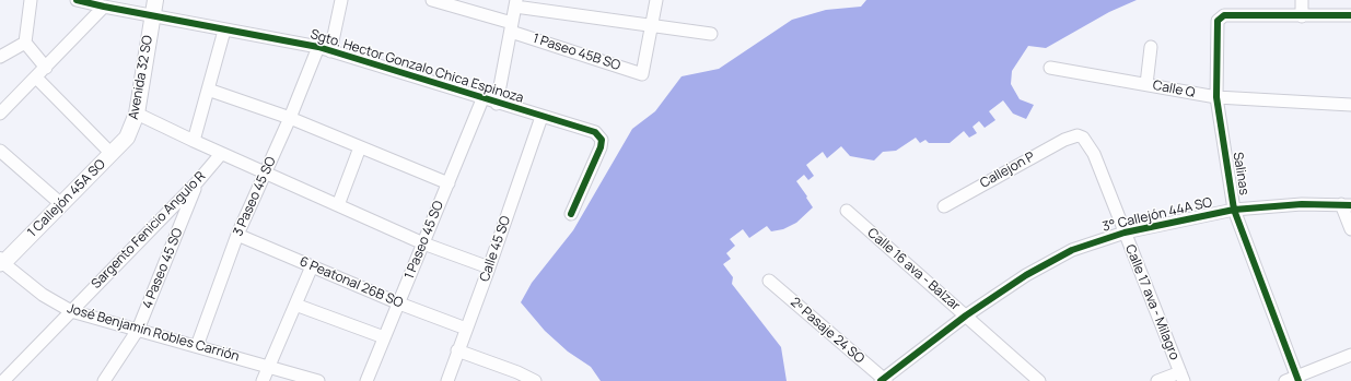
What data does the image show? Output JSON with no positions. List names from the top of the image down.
{
  "streets": {
    "street": [
      "1 Paseo 45B SO",
      "Sgto. Hector Gonzalo Chica Espinoza",
      "Avenida 32 SO",
      "Calle Q",
      "Callejon P",
      "Salinas",
      "3 Paseo 45 SO",
      "1 Callejón 45A SO",
      "3° Callejón 44A SO",
      "Sargento Fenicio Angulo R",
      "1 Paseo 45 SO",
      "Calle 45 SO",
      "4 Paseo 45 SO",
      "Calle 16 ava - Balzar",
      "6 Peatonal 26B SO",
      "Calle 17 ava - Milagro",
      "2º Pasaje 24 SO",
      "José Benjamín Robles Carrión"
    ]
  },
  "crossings": [
    ["Sgto. Hector Gonzalo Chica Espinoza", "Avenida 32 SO"],
    ["Sgto. Hector Gonzalo Chica Espinoza", "3 Paseo 45 SO"],
    ["Sgto. Hector Gonzalo Chica Espinoza", "1 Paseo 45 SO"],
    ["Sgto. Hector Gonzalo Chica Espinoza", "Calle 45 SO"],
    ["Avenida 32 SO", "1 Callejón 45A SO"],
    ["Calle Q", "Salinas"],
    ["Callejon P", "Calle 17 ava - Milagro"],
    ["Salinas", "3° Callejón 44A SO"],
    ["3 Paseo 45 SO", "6 Peatonal 26B SO"],
    ["3 Paseo 45 SO", "José Benjamín Robles Carrión"],
    ["1 Callejón 45A SO", "José Benjamín Robles Carrión"],
    ["3° Callejón 44A SO", "Calle 16 ava - Balzar"],
    ["3° Callejón 44A SO", "Calle 17 ava - Milagro"],
    ["3° Callejón 44A SO", "2º Pasaje 24 SO"],
    ["Sargento Fenicio Angulo R", "4 Paseo 45 SO"],
    ["Sargento Fenicio Angulo R", "José Benjamín Robles Carrión"],
    ["1 Paseo 45 SO", "6 Peatonal 26B SO"],
    ["Calle 45 SO", "6 Peatonal 26B SO"],
    ["4 Paseo 45 SO", "José Benjamín Robles Carrión"]
  ]
}
